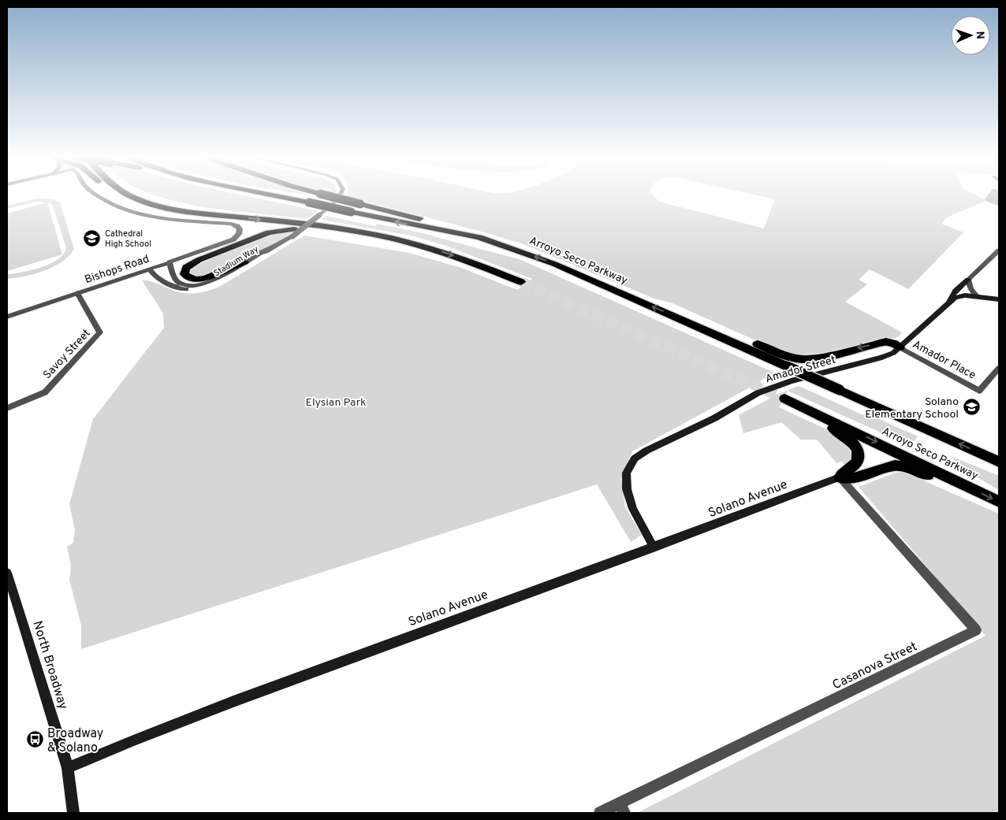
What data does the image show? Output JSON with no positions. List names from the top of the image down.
{
  "streets": {
    "highway": ["Arroyo Seco Parkway"],
    "main road": ["Amador Street", "Solano Avenue", "North Broadway"],
    "street": [
      "Stadium Way",
      "Bishops Road",
      "Savoy Street",
      "Amador Place",
      "Casanova Street"
    ]
  },
  "crossings": [
    ["Stadium Way", "Bishops Road"],
    ["Bishops Road", "Savoy Street"],
    ["Amador Place", "Amador Street"],
    ["Amador Street", "Solano Avenue"],
    ["Solano Avenue", "North Broadway"],
    ["Solano Avenue", "Casanova Street"]
  ],
  "parks": ["Elysian Park"],
  "places": {
    "school or university": ["Cathedral High School", "Solano Elementary School"],
    "bus stop": ["Broadway & Solano"]
  },
  "north": "right"
}
